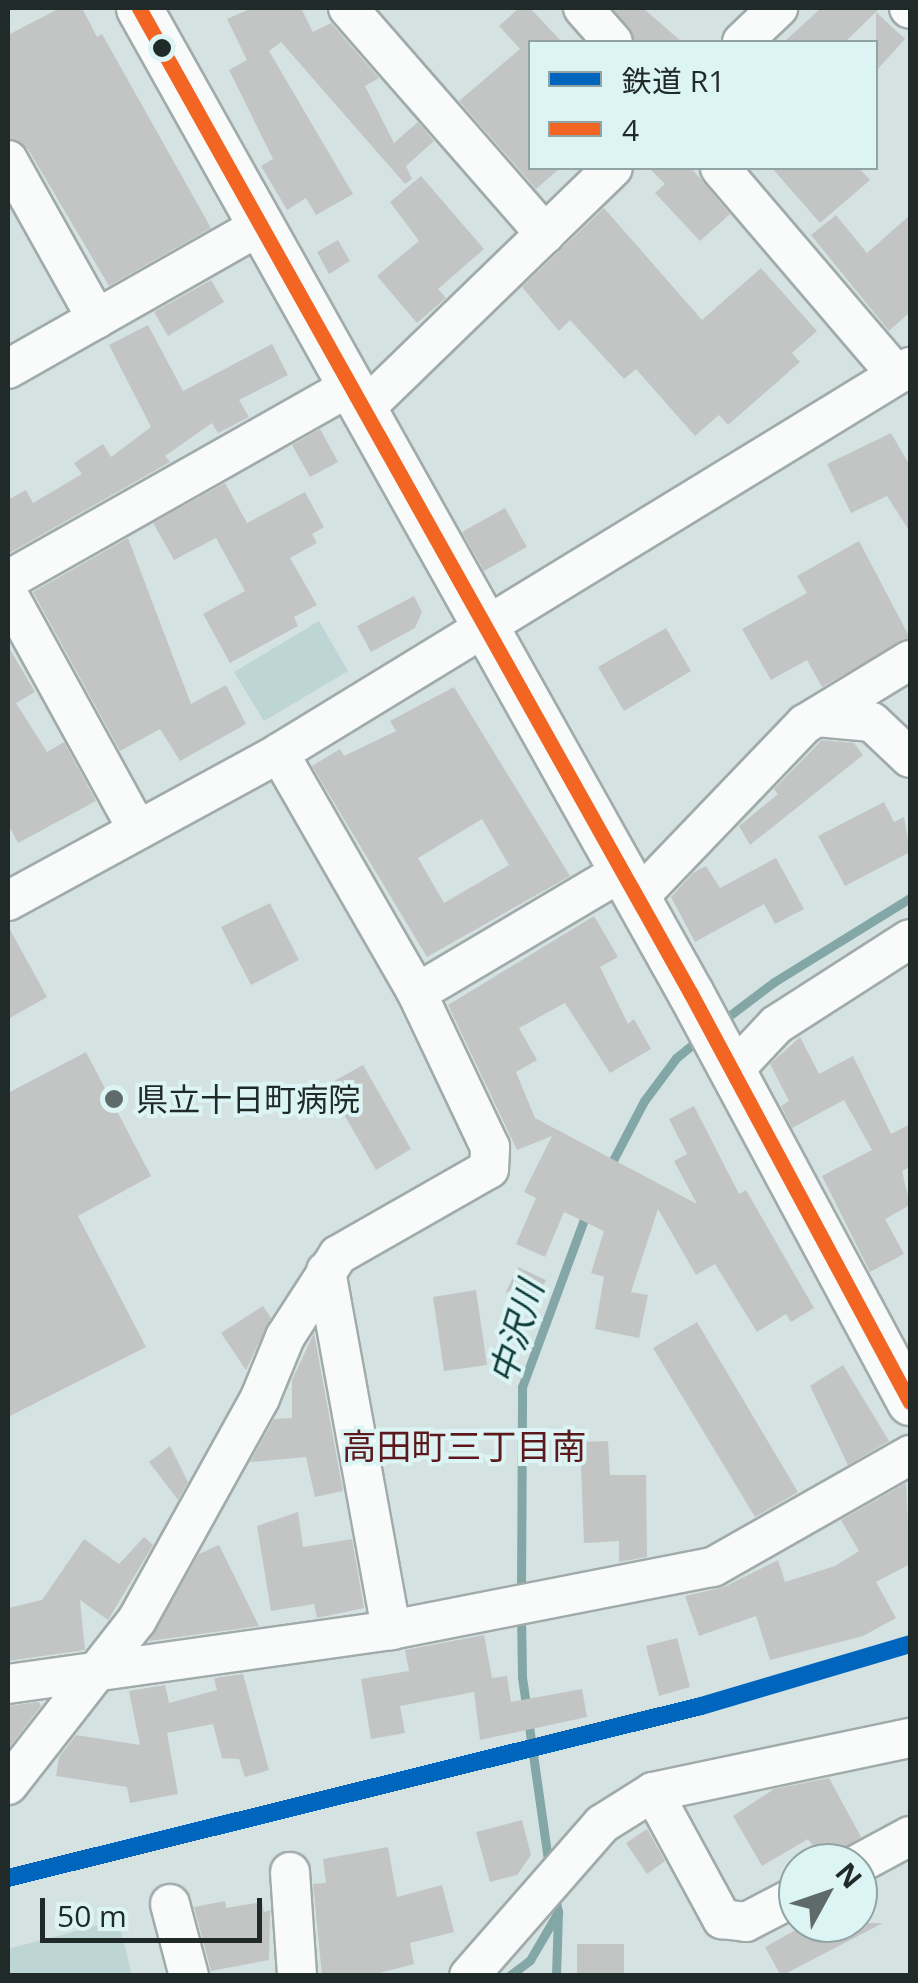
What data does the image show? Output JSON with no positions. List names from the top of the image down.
{
  "districts": ["高田町三丁目南"],
  "water": ["中沢川"],
  "places": ["県立十日町病院"],
  "lines": ["transit line 4", "rail line R1"],
  "legend": ["鉄道 R1", "4"],
  "scale_bar": "50 m",
  "north": "top right"
}
